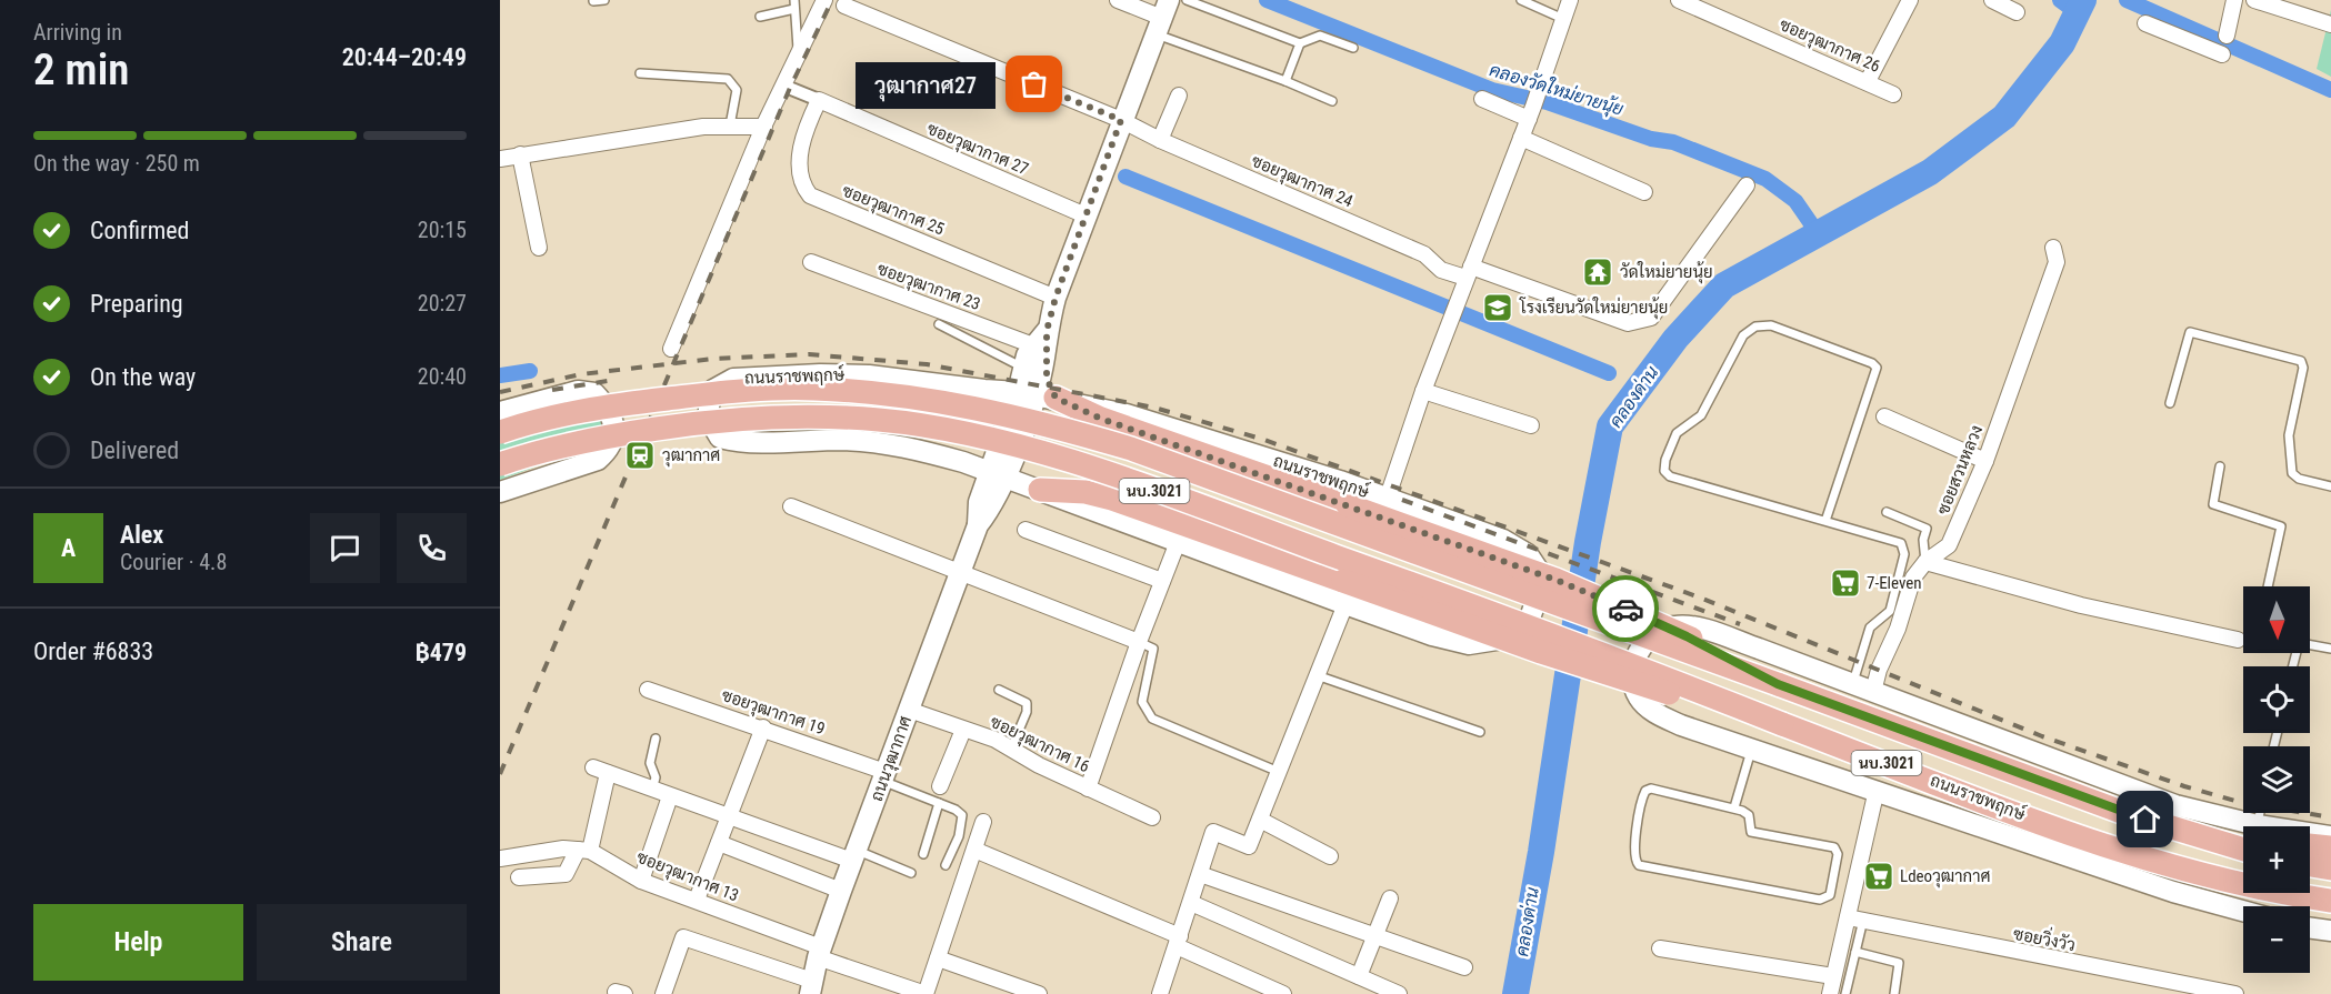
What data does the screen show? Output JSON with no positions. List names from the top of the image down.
{
  "streets": {
    "main road": ["ถนนราชพฤกษ์", "นบ.3021", "ถนนวุฒากาศ"],
    "street": [
      "ซอยวุฒากาศ 26",
      "ซอยวุฒากาศ 27",
      "ซอยวุฒากาศ 24",
      "ซอยวุฒากาศ 25",
      "ซอยวุฒากาศ 23",
      "ซอยสวนหลวง",
      "ซอยวุฒากาศ 19",
      "ซอยวุฒากาศ 16",
      "ซอยวุฒากาศ 13",
      "ซอยวิ่งวัว"
    ]
  },
  "crossings": [
    ["ซอยวุฒากาศ 27", "ซอยวุฒากาศ 25"],
    ["ซอยวุฒากาศ 27", "ถนนวุฒากาศ"],
    ["ซอยวุฒากาศ 24", "ถนนวุฒากาศ"],
    ["ซอยวุฒากาศ 25", "ถนนวุฒากาศ"],
    ["ซอยวุฒากาศ 23", "ถนนวุฒากาศ"],
    ["ถนนราชพฤกษ์", "ซอยสวนหลวง"],
    ["ถนนราชพฤกษ์", "ถนนวุฒากาศ"],
    ["ซอยวุฒากาศ 19", "ถนนวุฒากาศ"],
    ["ซอยวุฒากาศ 16", "ถนนวุฒากาศ"],
    ["ถนนวุฒากาศ", "ซอยวุฒากาศ 13"]
  ],
  "water": ["คลองวัดใหม่ยายนุ้ย", "คลองด่าน"],
  "places": {
    "other": ["วุฒากาศ27"],
    "temple": ["วัดใหม่ยายนุ้ย"],
    "school or university": ["โรงเรียนวัดใหม่ยายนุ้ย"],
    "station": ["วุฒากาศ"],
    "supermarket": ["7-Eleven", "Ldeoวุฒากาศ"]
  },
  "north": "bottom",
  "page": {
    "heading": ["2 min", "Arriving in", "20:44–20:49"],
    "panel": [
      "Alex",
      "Courier · 4.8",
      "Order #6833",
      "฿479"
    ],
    "bubble": "วุฒากาศ27",
    "bar": "On the way · 250 m",
    "list": [
      ["Confirmed", "20:15"],
      ["Preparing", "20:27"],
      ["On the way", "20:40"],
      "Delivered"
    ],
    "round": "A",
    "map_buttons": ["+", "−"],
    "buttons": ["Help", "Share"]
  }
}
